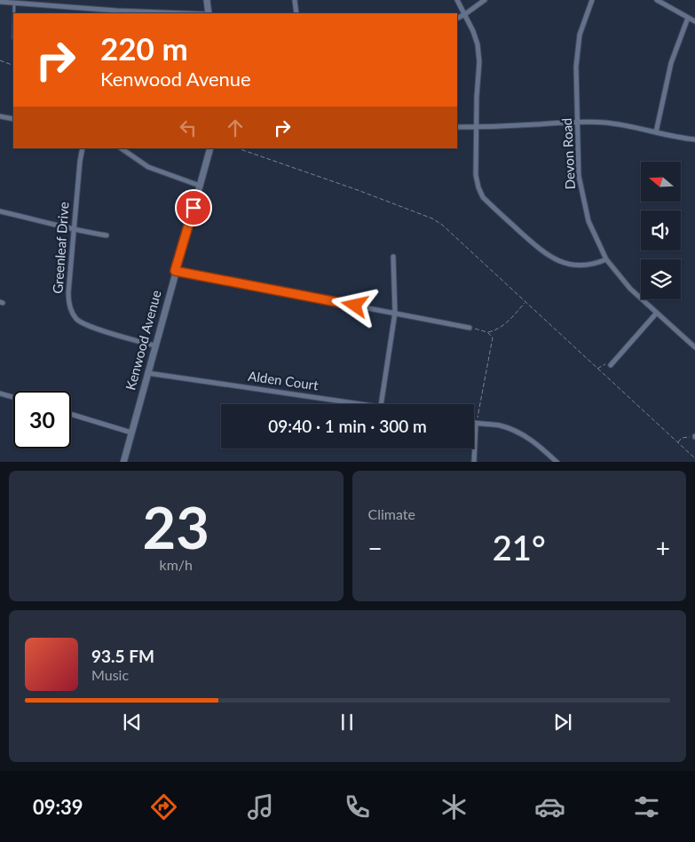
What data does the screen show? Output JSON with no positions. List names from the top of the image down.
{
  "streets": {
    "street": [
      "Devon Road",
      "Greenleaf Drive",
      "Kenwood Avenue",
      "Alden Court"
    ]
  },
  "crossings": [
    ["Greenleaf Drive", "Kenwood Avenue"],
    ["Kenwood Avenue", "Alden Court"]
  ],
  "north": "left",
  "page": {
    "turn": ["220 m", "Kenwood Avenue"],
    "limit": "30",
    "trip": "09:40 · 1 min · 300 m",
    "tile": [
      ["23", "km/h"],
      "Climate"
    ],
    "heat": ["−", "21°", "+"],
    "song": ["93.5 FM", "Music"],
    "tabs": "09:39"
  }
}
